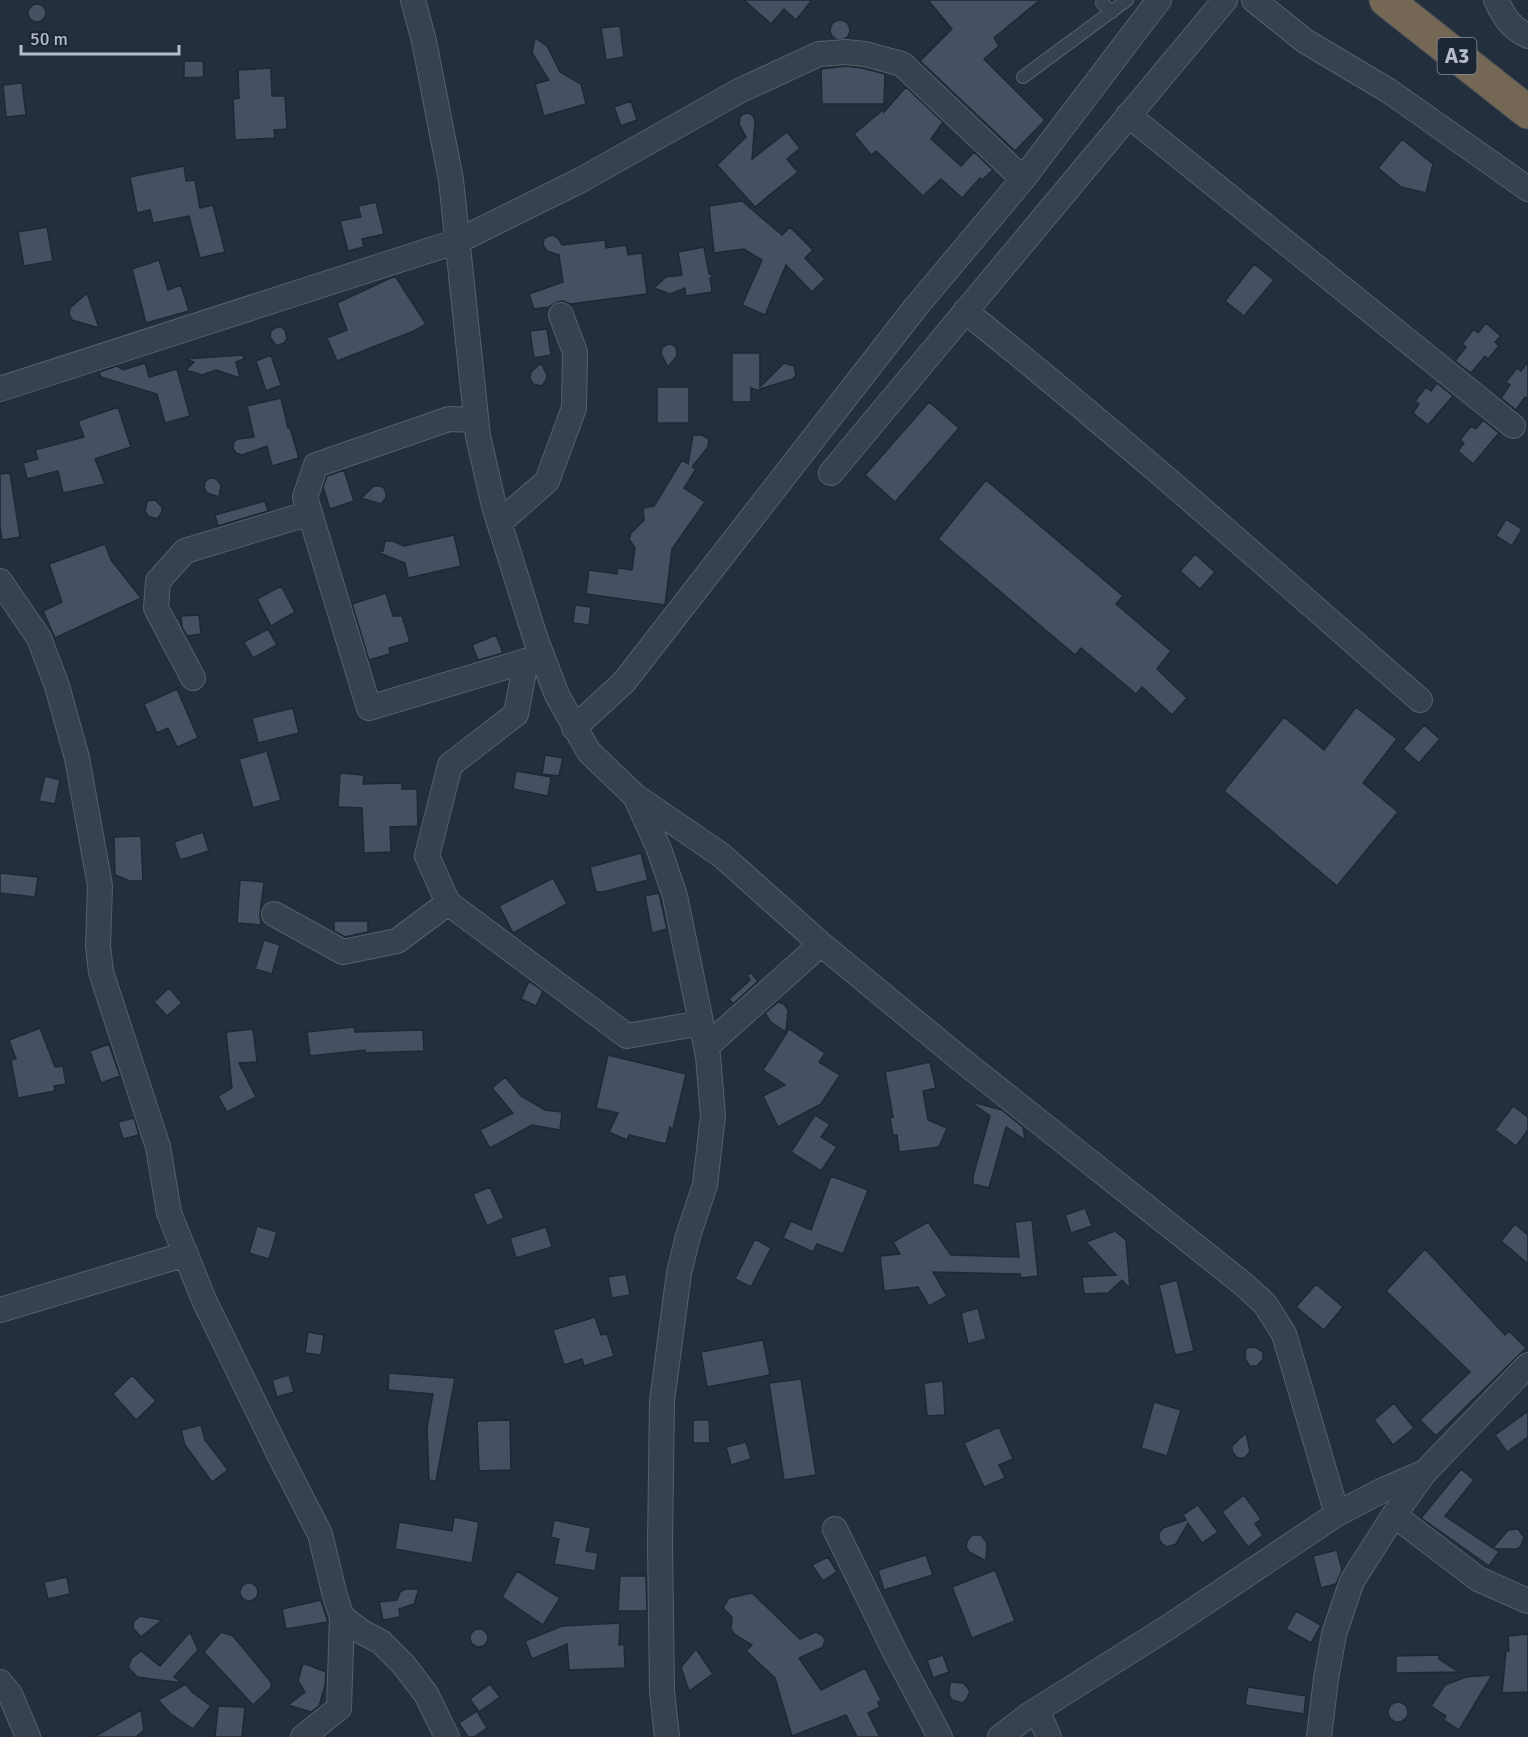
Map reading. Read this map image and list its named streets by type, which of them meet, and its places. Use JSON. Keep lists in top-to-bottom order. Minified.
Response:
{"streets":{"highway":["A3"]},"scale_bar":"50 m"}
